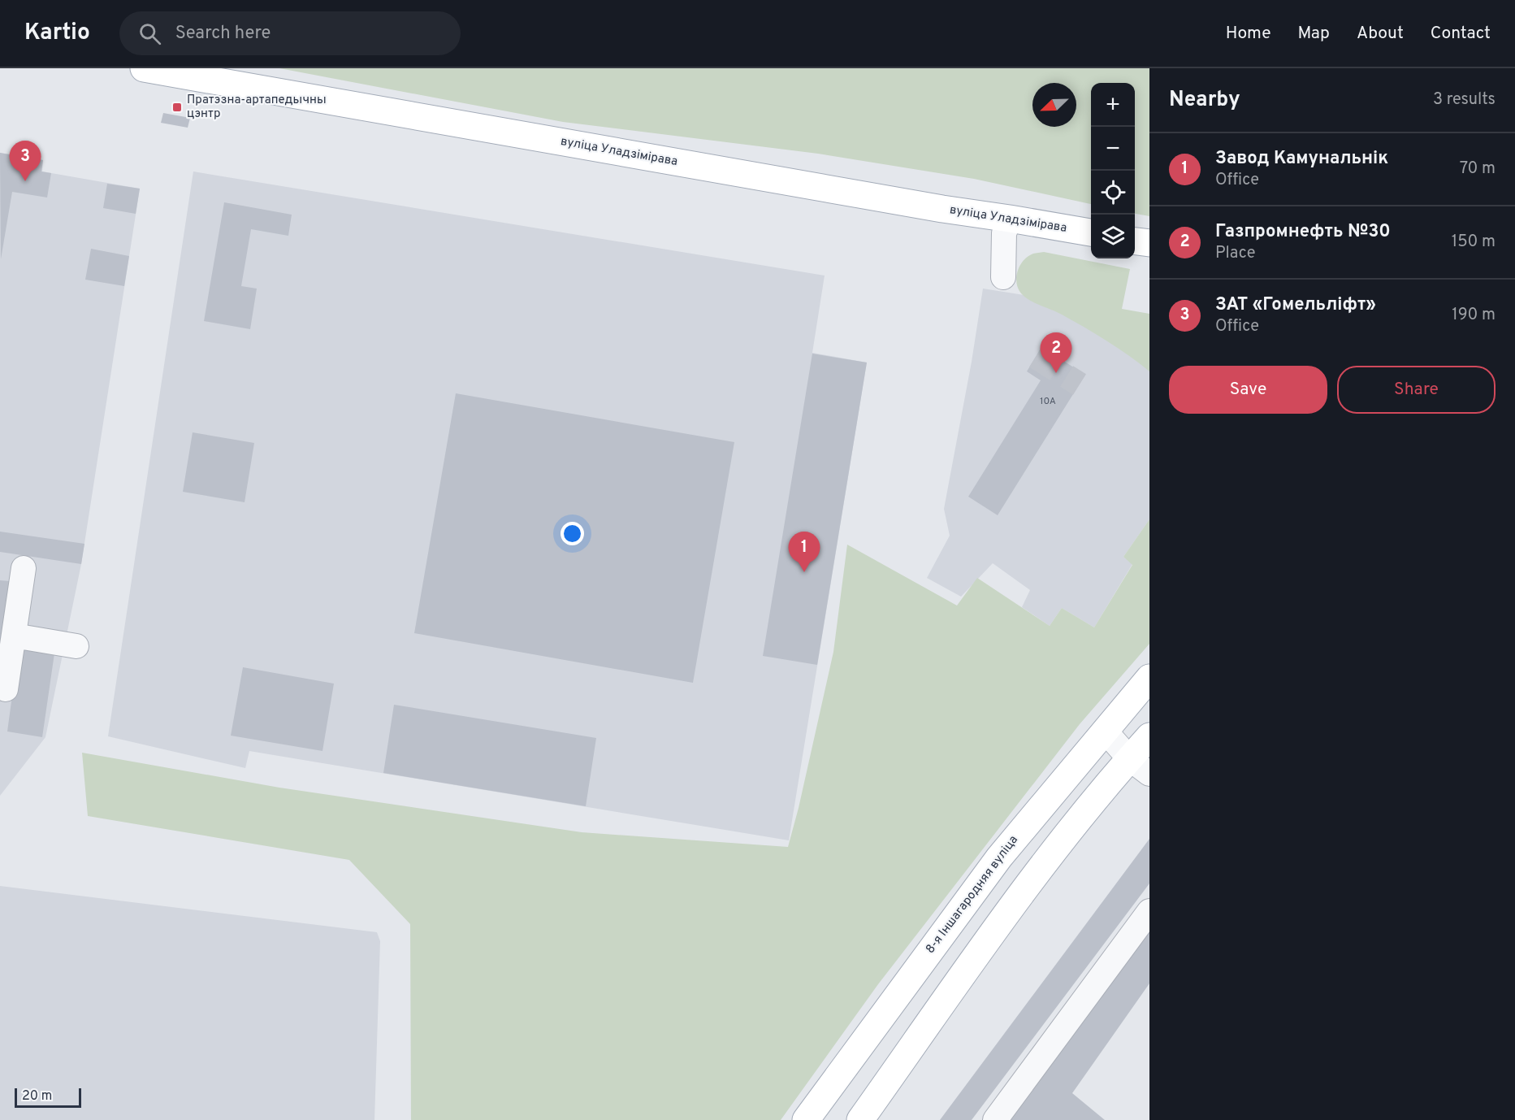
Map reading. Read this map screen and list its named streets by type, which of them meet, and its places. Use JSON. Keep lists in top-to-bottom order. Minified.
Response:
{"streets":{"main road":["вуліца Уладзімірава","8-я Іншагародняя вуліца"]},"places":{"transit":["Пратэзна-артапедычны цэнтр"]},"house_numbers":["10А"],"scale_bar":"20 m","north":"bottom left","page":{"header":"Kartio","search":"Search here","nav":["Home","Map","About","Contact"],"heading":["Nearby","3 results"],"map_buttons":["+","−"],"list":[{"mark":"1","name":"Завод Камунальнік","note":"Office","value":"70 m"},{"mark":"2","name":"Газпромнефть №30","note":"Place","value":"150 m"},{"mark":"3","name":"ЗАТ «Гомельліфт»","note":"Office","value":"190 m"}],"pins":["3","2","1"],"buttons":["Save","Share"],"scale":"20 m"}}
